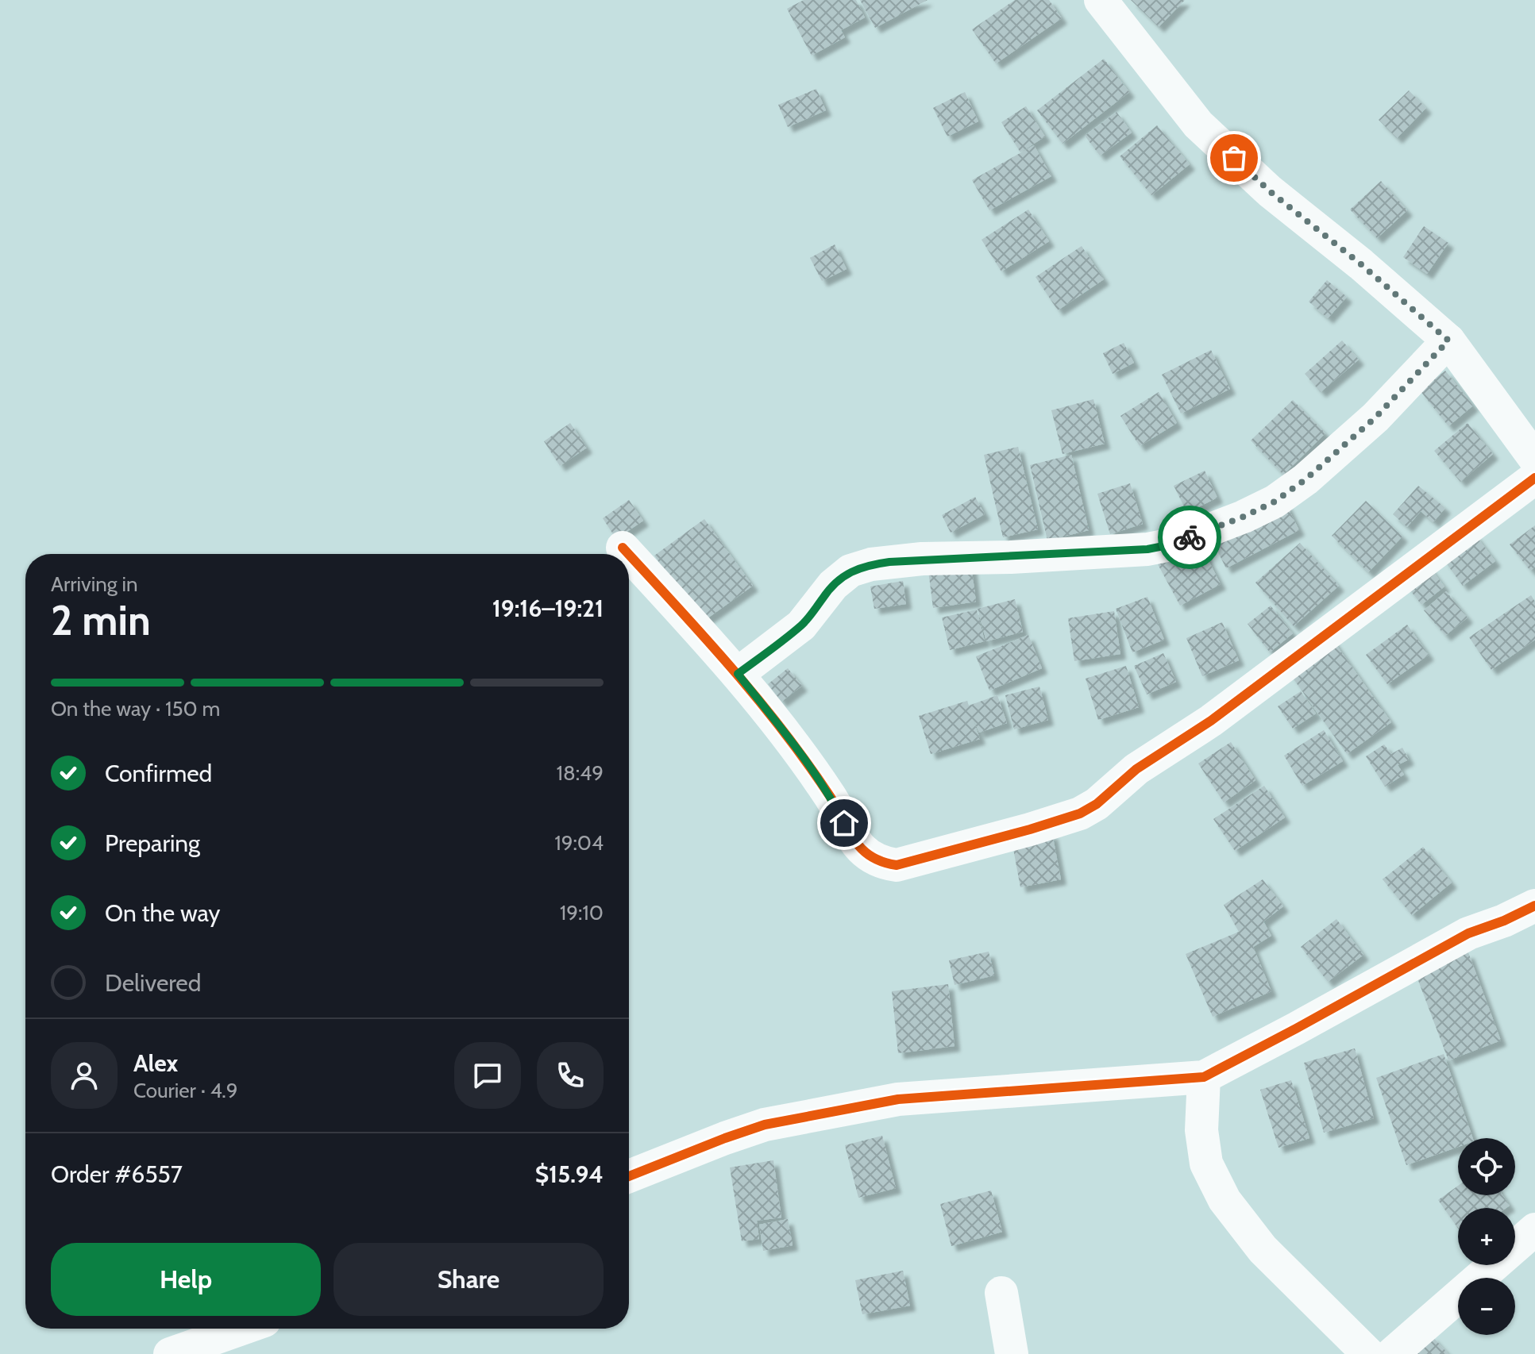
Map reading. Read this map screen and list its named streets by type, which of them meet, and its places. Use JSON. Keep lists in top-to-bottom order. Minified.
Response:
{"page":{"heading":["2 min","Arriving in","19:16–19:21"],"panel":["Alex","Courier · 4.9","Order #6557","$15.94"],"bar":"On the way · 150 m","list":[["Confirmed","18:49"],["Preparing","19:04"],["On the way","19:10"],"Delivered"],"map_buttons":["+","−"],"buttons":["Help","Share"]}}
